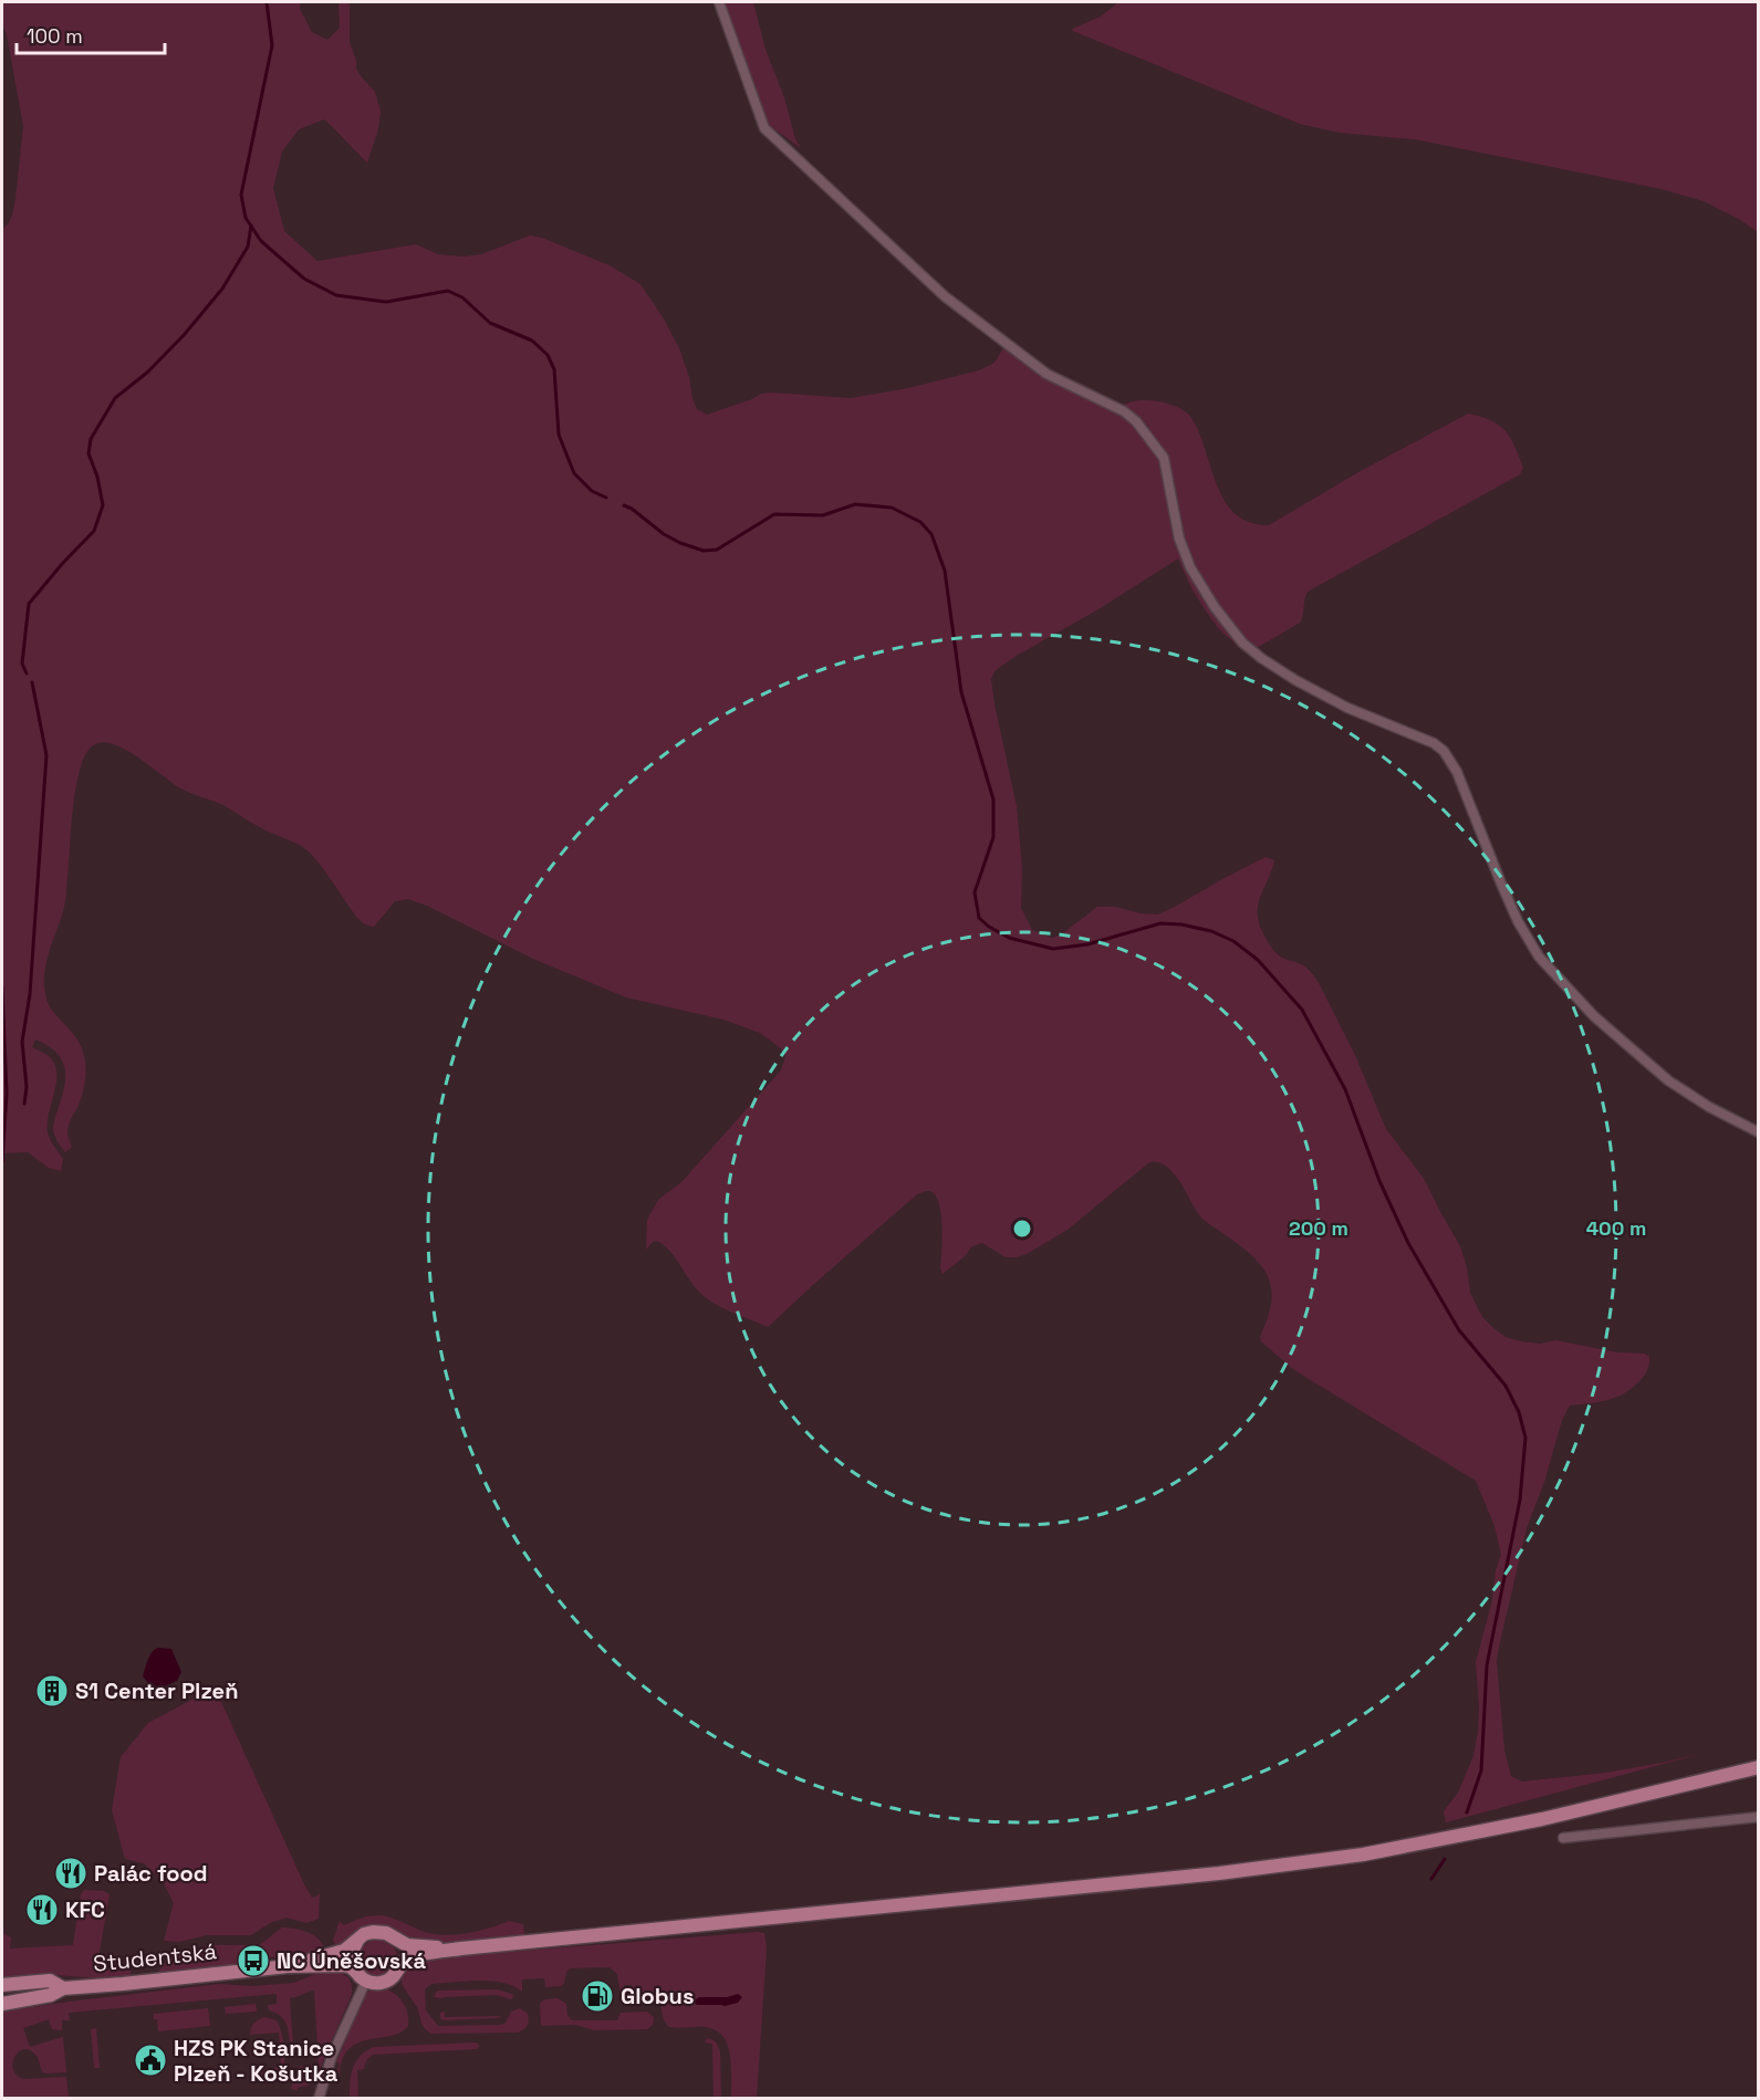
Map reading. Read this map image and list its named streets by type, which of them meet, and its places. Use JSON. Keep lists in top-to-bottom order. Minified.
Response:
{"streets":{"main road":["Studentská"]},"places":{"building":["S1 Center Plzeň"],"restaurant":["Palác food","KFC"],"bus stop":["NC Úněšovská"],"fuel station":["Globus"],"public building":["HZS PK Stanice Plzeň - Košutka"]},"scale_bar":"100 m","rings":["200 m","400 m"]}
